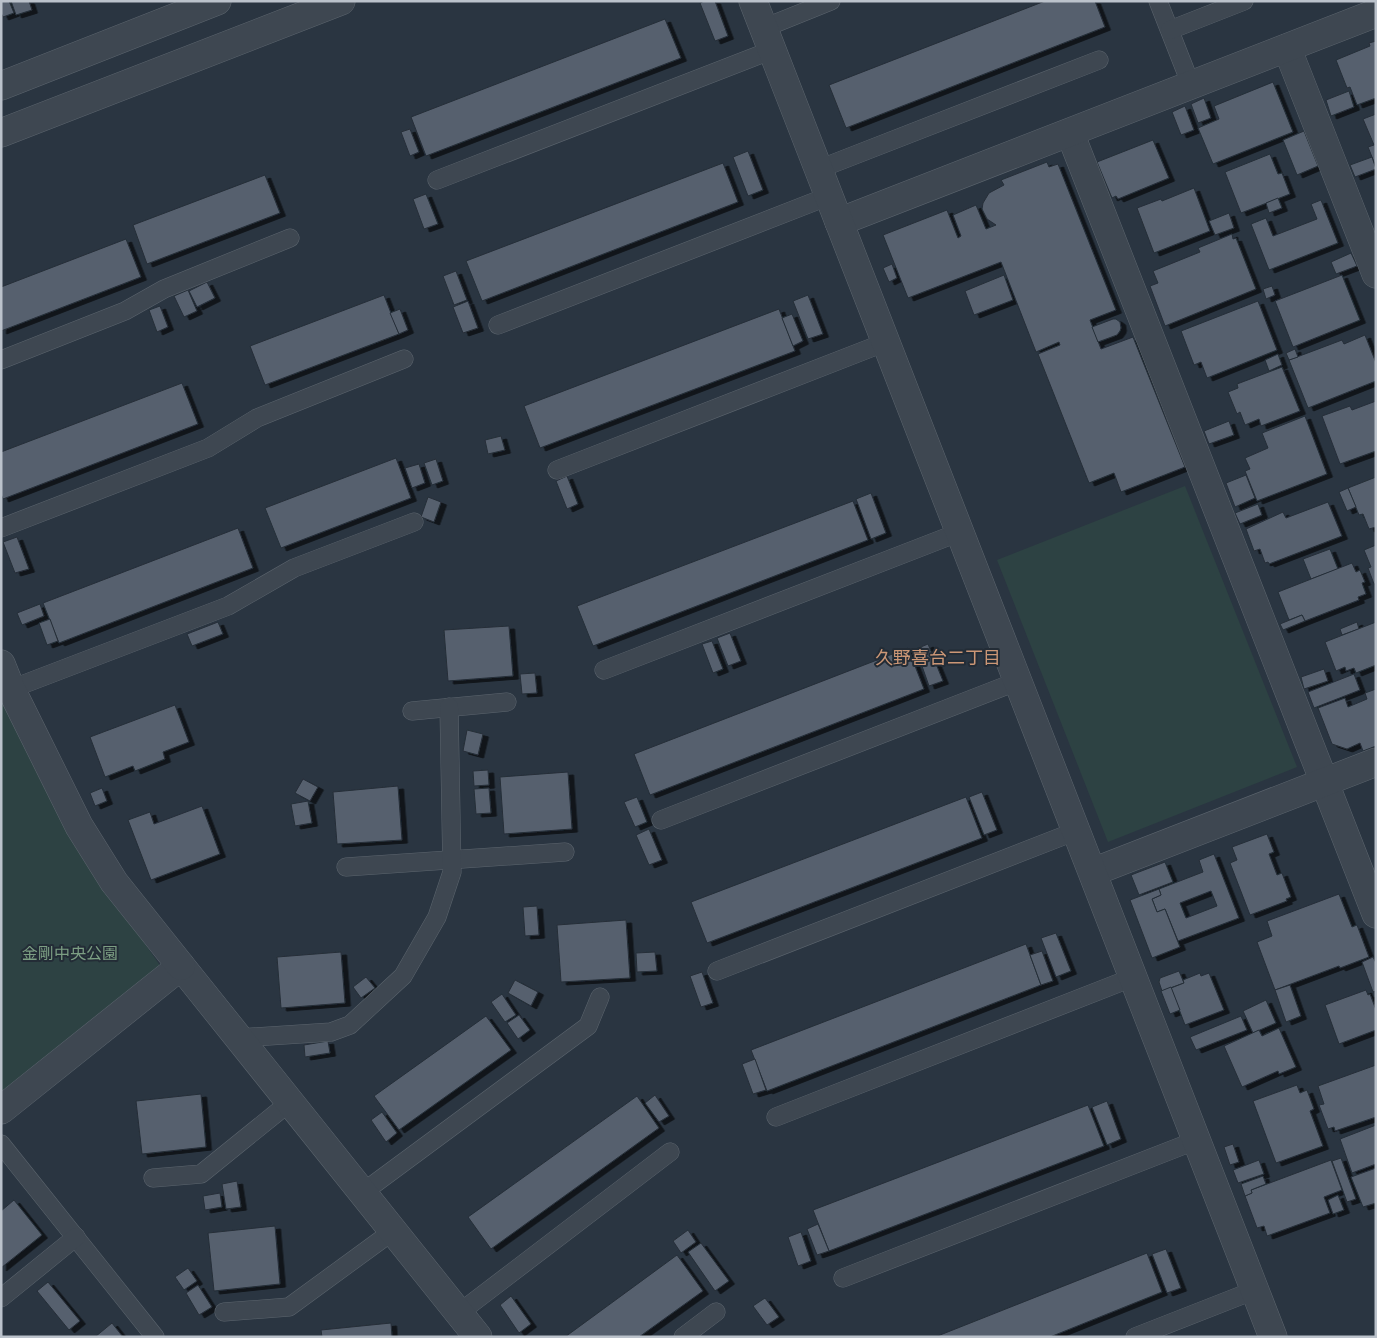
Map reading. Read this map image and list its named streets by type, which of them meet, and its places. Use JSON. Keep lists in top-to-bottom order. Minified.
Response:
{"districts":["久野喜台二丁目"],"parks":["金剛中央公園"]}
